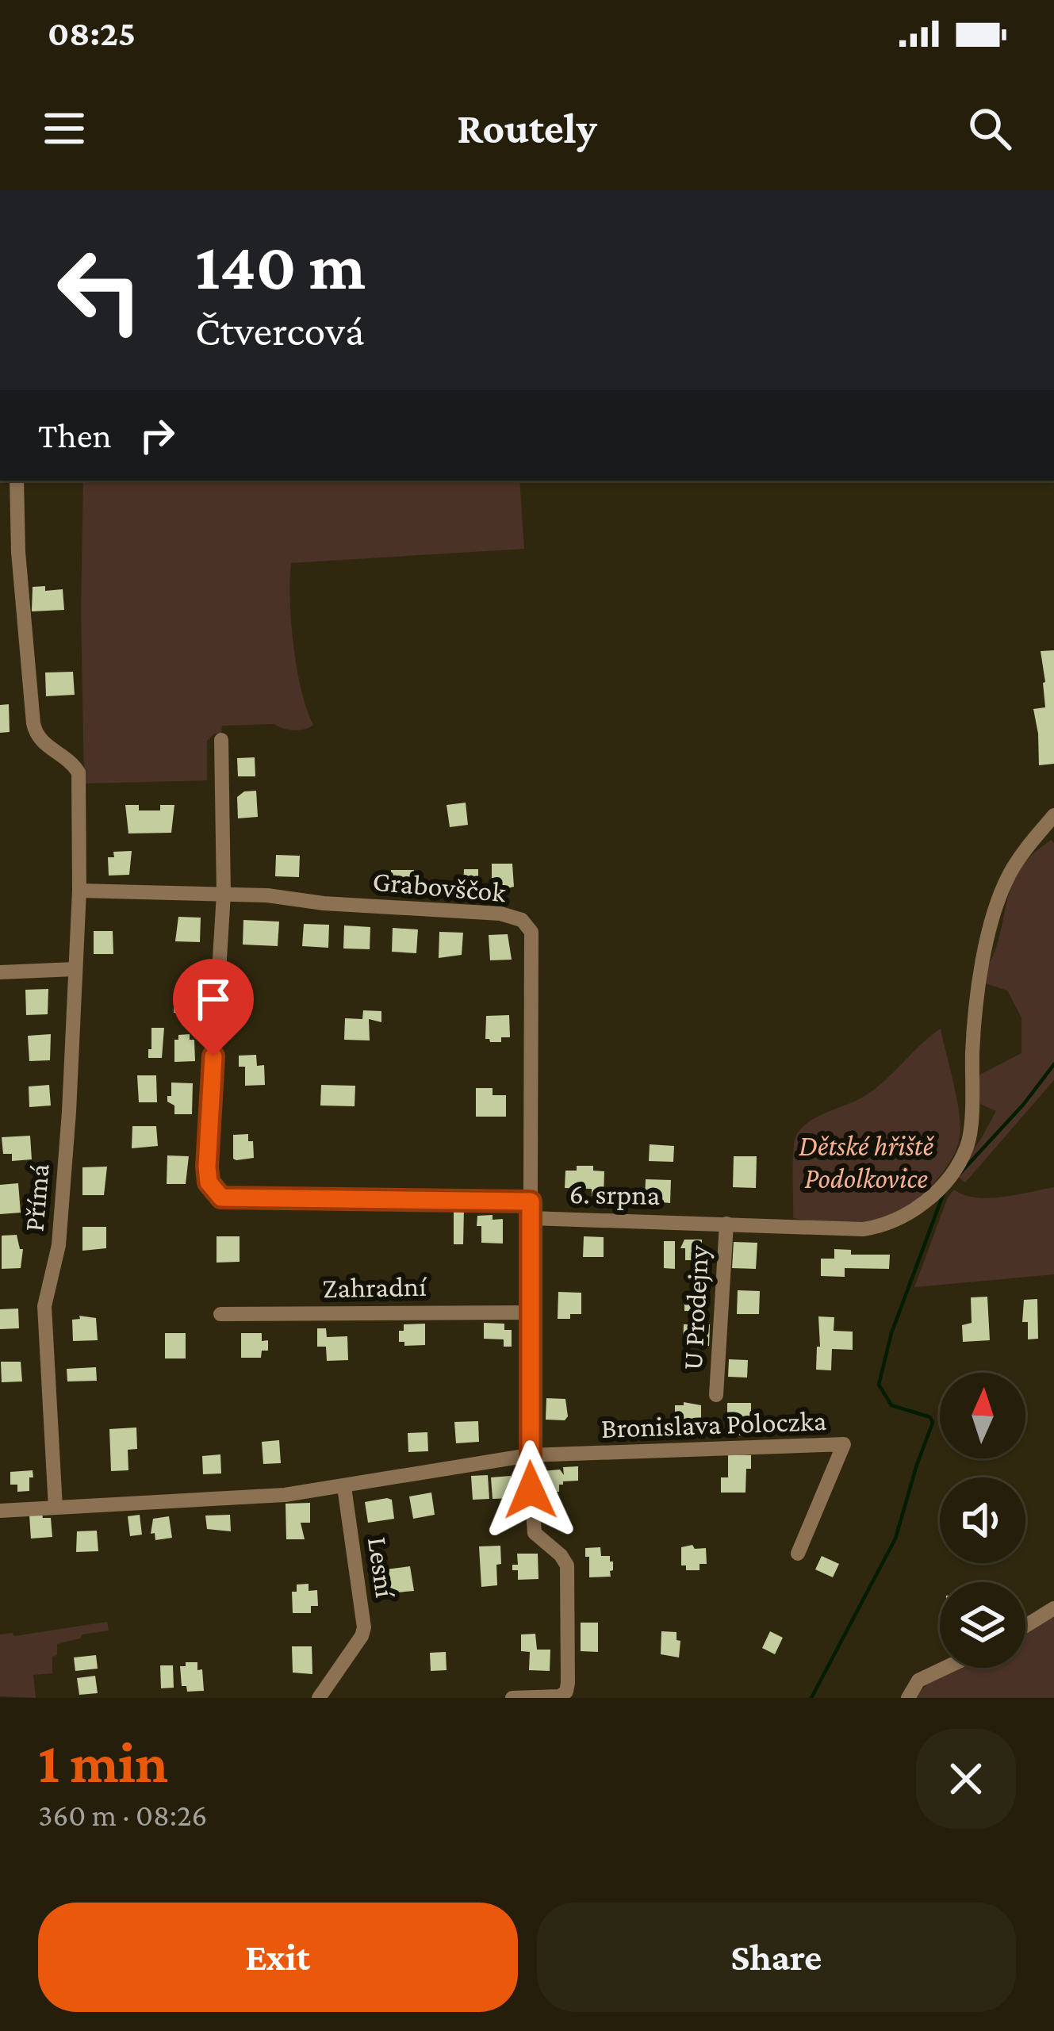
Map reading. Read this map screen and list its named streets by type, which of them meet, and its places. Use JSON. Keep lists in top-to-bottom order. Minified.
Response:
{"streets":{"street":["Grabovščok","6. srpna","Přímá","Zahradní","U Prodejny","Bronislava Poloczka","Lesní"]},"crossings":[["Grabovščok","6. srpna"],["Grabovščok","Přímá"],["6. srpna","Zahradní"],["6. srpna","U Prodejny"],["6. srpna","Bronislava Poloczka"]],"parks":["Dětské hřiště Podolkovice"],"north":"top","page":{"status":"08:25","header":"Routely","turn":["140 m","Čtvercová"],"then":"Then","heading":["1 min","360 m · 08:26"],"buttons":["Exit","Share"]}}
